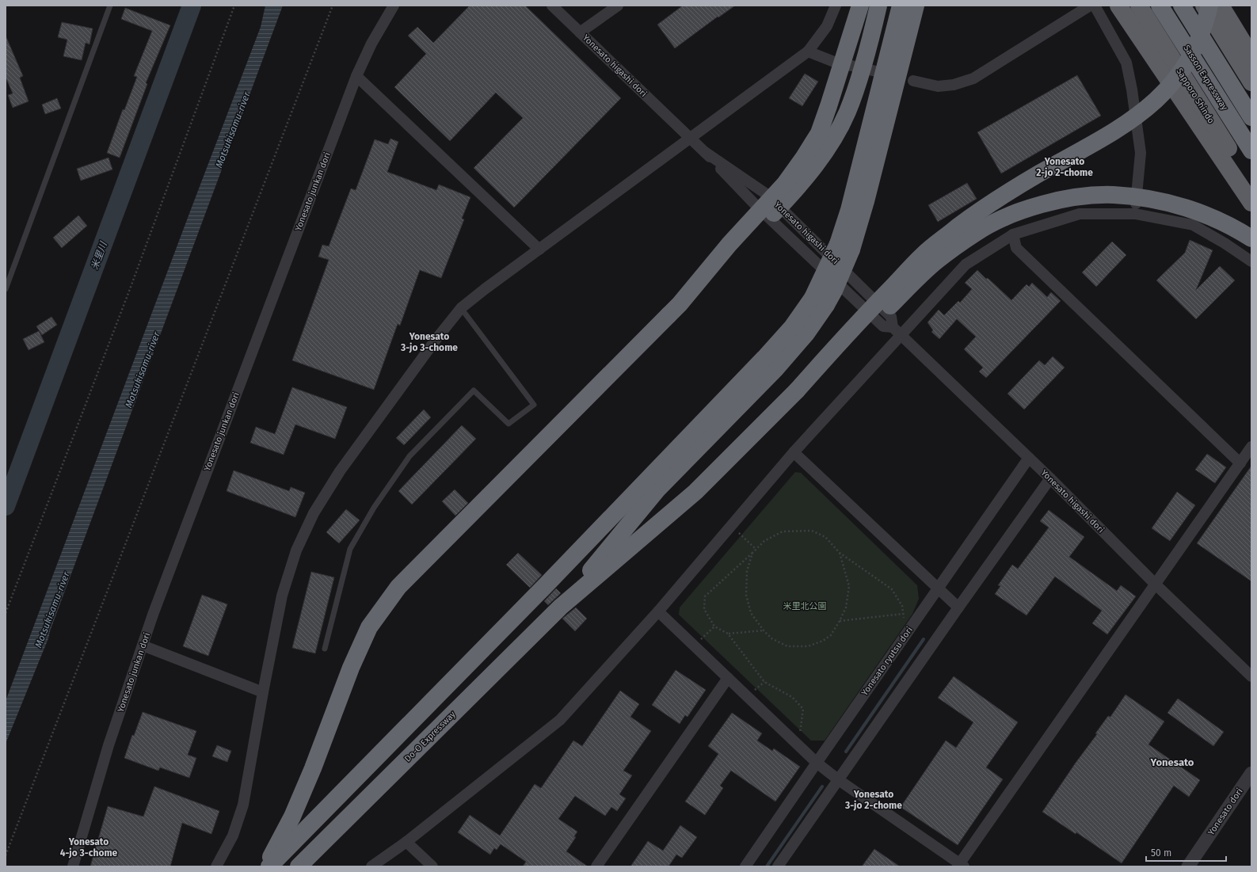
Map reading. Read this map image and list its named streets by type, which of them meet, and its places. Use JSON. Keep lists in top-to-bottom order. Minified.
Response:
{"streets":{"highway":["Sasson Expressway","Sapporo Shindo","Do-O Expressway"],"street":["Yonesato higashi dori","Yonesato junkan dori","Yonesato ryutsu dori","Yonesato dori"]},"crossings":[["Yonesato higashi dori","Yonesato ryutsu dori"]],"districts":["Yonesato 2-jo 2-chome","Yonesato 3-jo 3-chome","Yonesato","Yonesato 3-jo 2-chome","Yonesato 4-jo 3-chome"],"water":["Motsukisamu-river","米里川"],"parks":["米里北公園"],"scale_bar":"50 m"}
